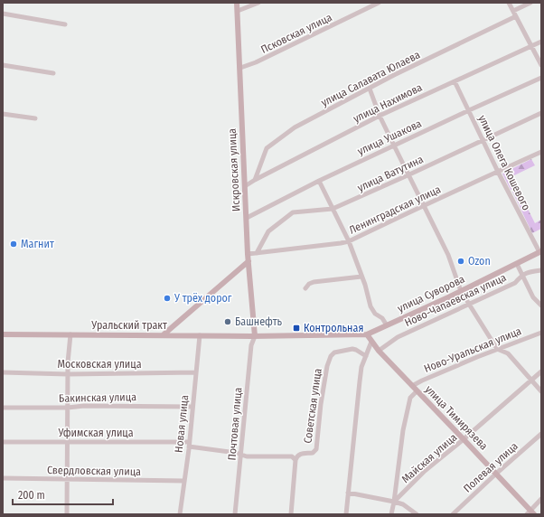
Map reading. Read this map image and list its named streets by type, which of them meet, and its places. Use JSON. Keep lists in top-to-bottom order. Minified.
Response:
{"streets":{"main road":["Искровская улица","улица Суворова","Уральский тракт","улица Тимирязева"],"street":["Псковская улица","улица Салавата Юлаева","улица Нахимова","улица Ушакова","улица Олега Кошевого","улица Ватутина","Ленинградская улица","Ново-Чапаевская улица","Ново-Уральская улица","Московская улица","Бакинская улица","Советская улица","Новая улица","Почтовая улица","Уфимская улица","Майская улица","Полевая улица","Свердловская улица"]},"crossings":[["Псковская улица","Искровская улица"],["улица Салавата Юлаева","улица Нахимова"],["улица Нахимова","улица Олега Кошевого"],["улица Нахимова","Искровская улица"],["улица Ушакова","улица Олега Кошевого"],["улица Ушакова","Искровская улица"],["улица Олега Кошевого","улица Ватутина"],["улица Олега Кошевого","Ленинградская улица"],["улица Олега Кошевого","улица Суворова"],["Искровская улица","Ленинградская улица"],["Искровская улица","Уральский тракт"],["Искровская улица","Почтовая улица"],["улица Ватутина","Ленинградская улица"],["улица Суворова","Уральский тракт"],["улица Суворова","улица Тимирязева"],["Ново-Чапаевская улица","улица Тимирязева"],["Уральский тракт","улица Тимирязева"],["Уральский тракт","Новая улица"],["Уральский тракт","Почтовая улица"],["Ново-Уральская улица","улица Тимирязева"],["Московская улица","Новая улица"],["Бакинская улица","Новая улица"],["Советская улица","Уфимская улица"],["улица Тимирязева","Майская улица"],["улица Тимирязева","Полевая улица"],["Новая улица","Уфимская улица"],["Новая улица","Свердловская улица"],["Почтовая улица","Уфимская улица"]],"places":{"other":["Магнит","Ozon","У трёх дорог","Башнефть"],"transit":["Контрольная"]},"scale_bar":"200 m"}
